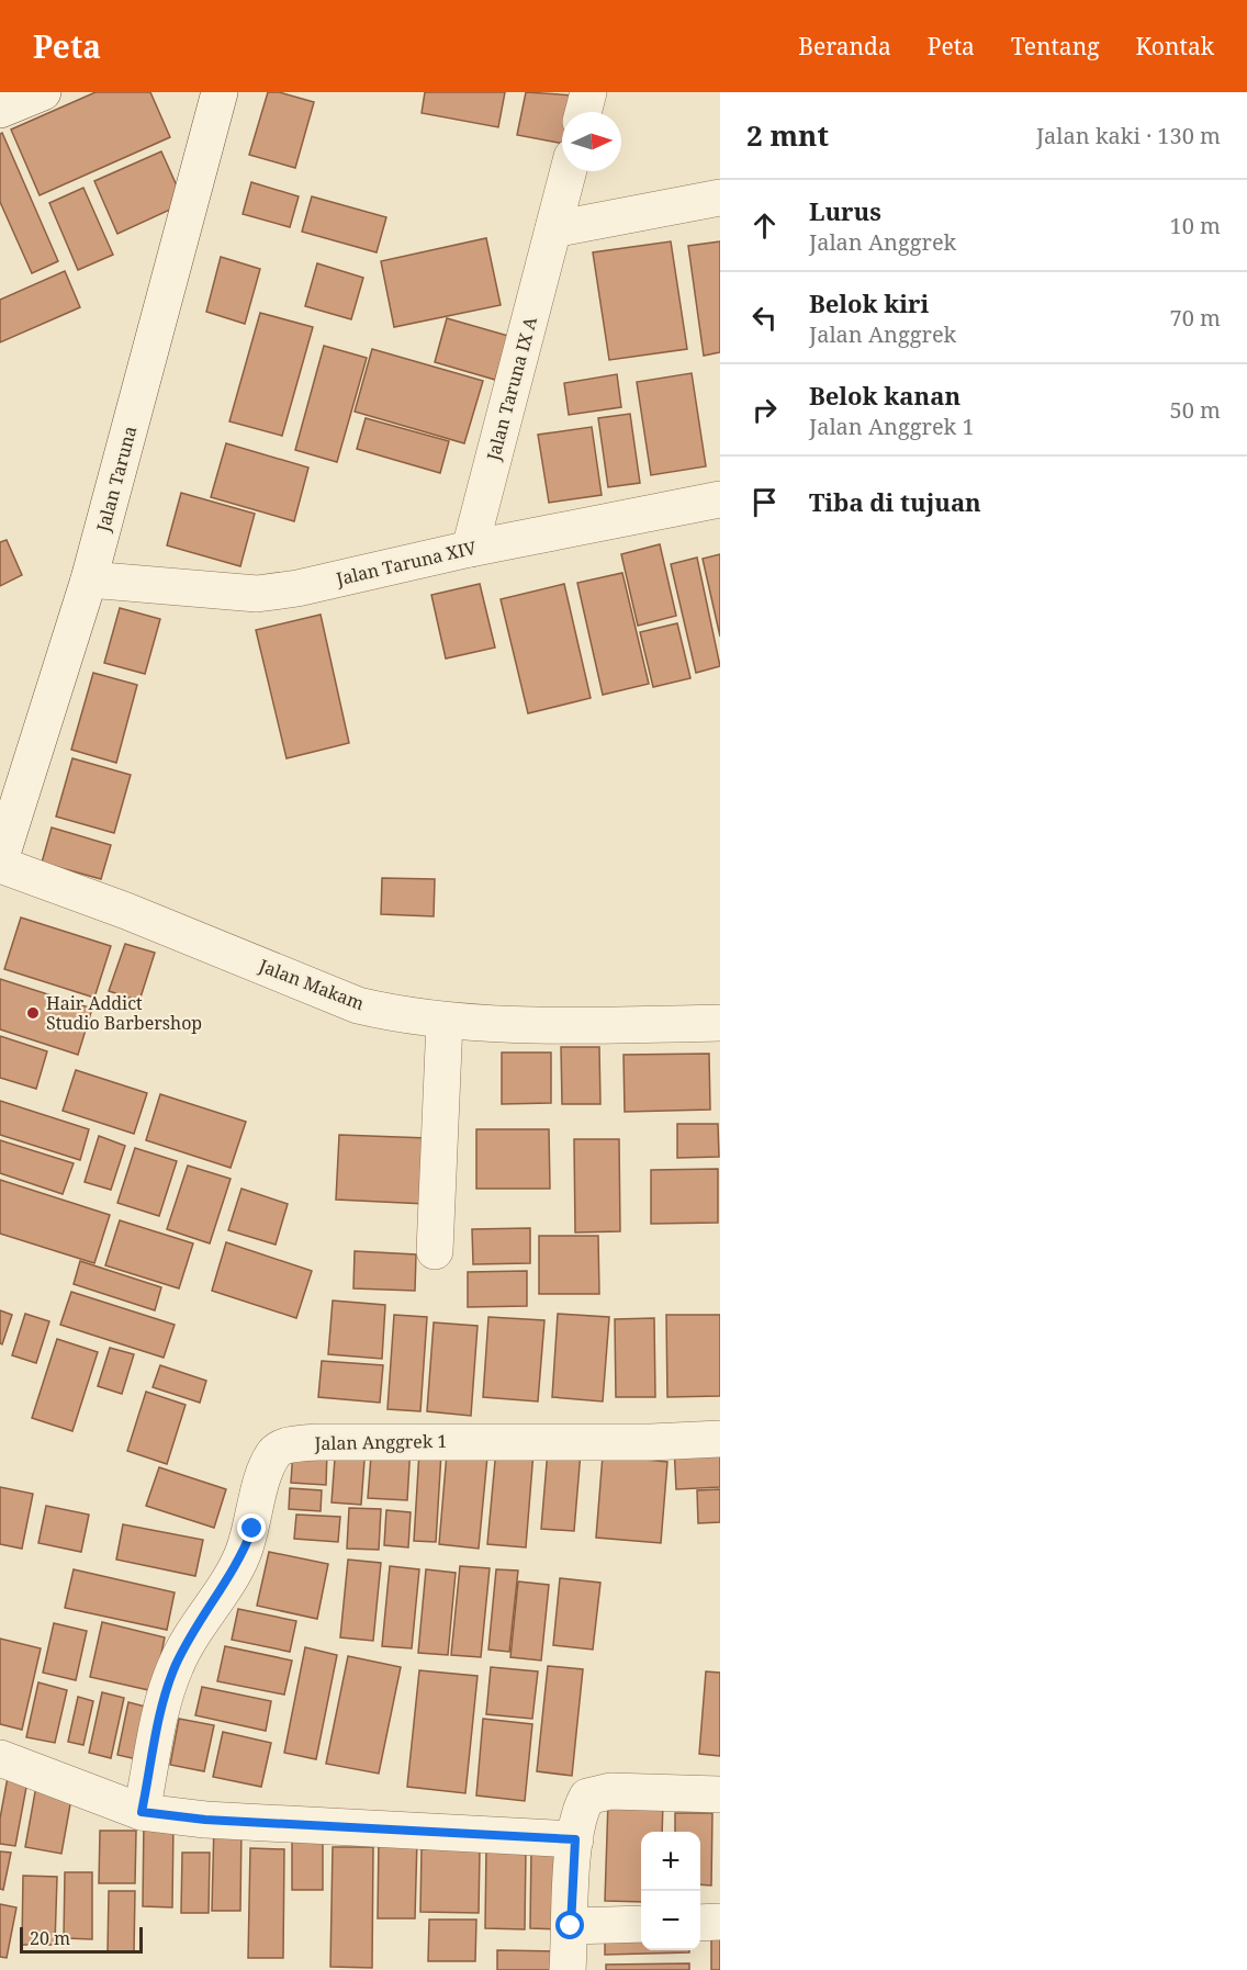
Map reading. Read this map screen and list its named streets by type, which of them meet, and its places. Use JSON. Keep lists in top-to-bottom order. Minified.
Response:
{"streets":{"street":["Jalan Taruna IX A","Jalan Taruna","Jalan Taruna XIV","Jalan Makam","Jalan Anggrek 1"]},"crossings":[["Jalan Taruna IX A","Jalan Taruna XIV"],["Jalan Taruna","Jalan Taruna XIV"],["Jalan Taruna","Jalan Makam"]],"places":["Hair Addict Studio Barbershop"],"scale_bar":"20 m","north":"right","page":{"header":"Peta","nav":["Beranda","Peta","Tentang","Kontak"],"heading":["2 mnt","Jalan kaki · 130 m"],"list":[["Lurus","Jalan Anggrek","10 m"],["Belok kiri","Jalan Anggrek","70 m"],["Belok kanan","Jalan Anggrek 1","50 m"],"Tiba di tujuan"],"map_buttons":["+","−"],"scale":"20 m"}}
